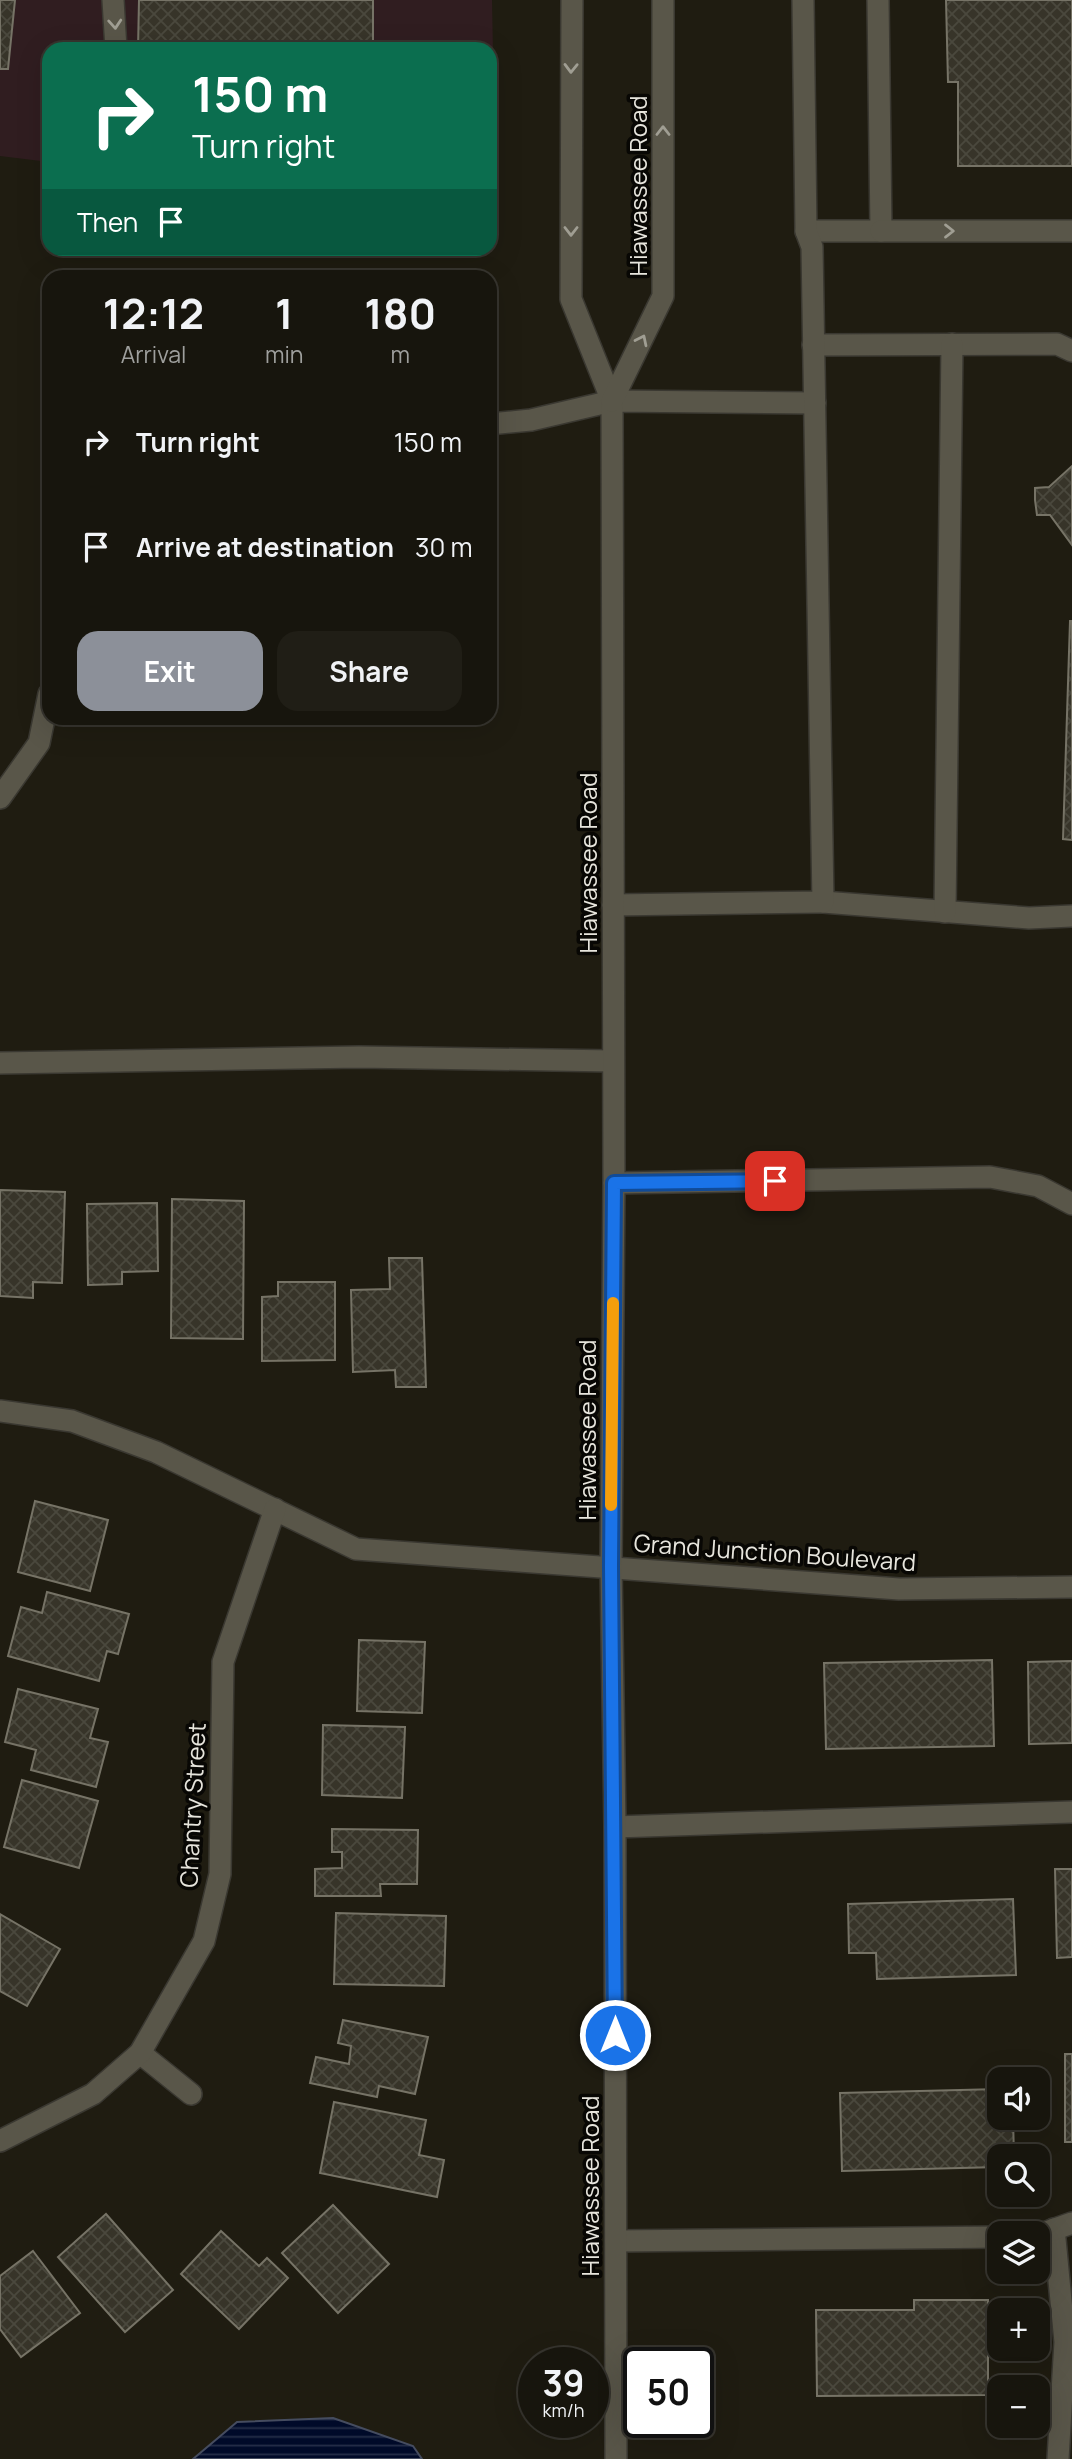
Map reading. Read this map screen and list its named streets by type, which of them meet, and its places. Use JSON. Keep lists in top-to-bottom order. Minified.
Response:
{"streets":{"street":["Hiawassee Road","Grand Junction Boulevard","Chantry Street"]},"crossings":[["Hiawassee Road","Grand Junction Boulevard"],["Grand Junction Boulevard","Chantry Street"]],"page":{"turn":["150 m","Turn right"],"then":"Then","eta":["12:12","Arrival","1","min","180","m"],"list":[{"name":"Turn right","value":"150 m"},{"name":"Arrive at destination","value":"30 m"}],"buttons":["Exit","Share"],"map_buttons":["+","−"],"speed":"39 km/h","limit":"50"}}
